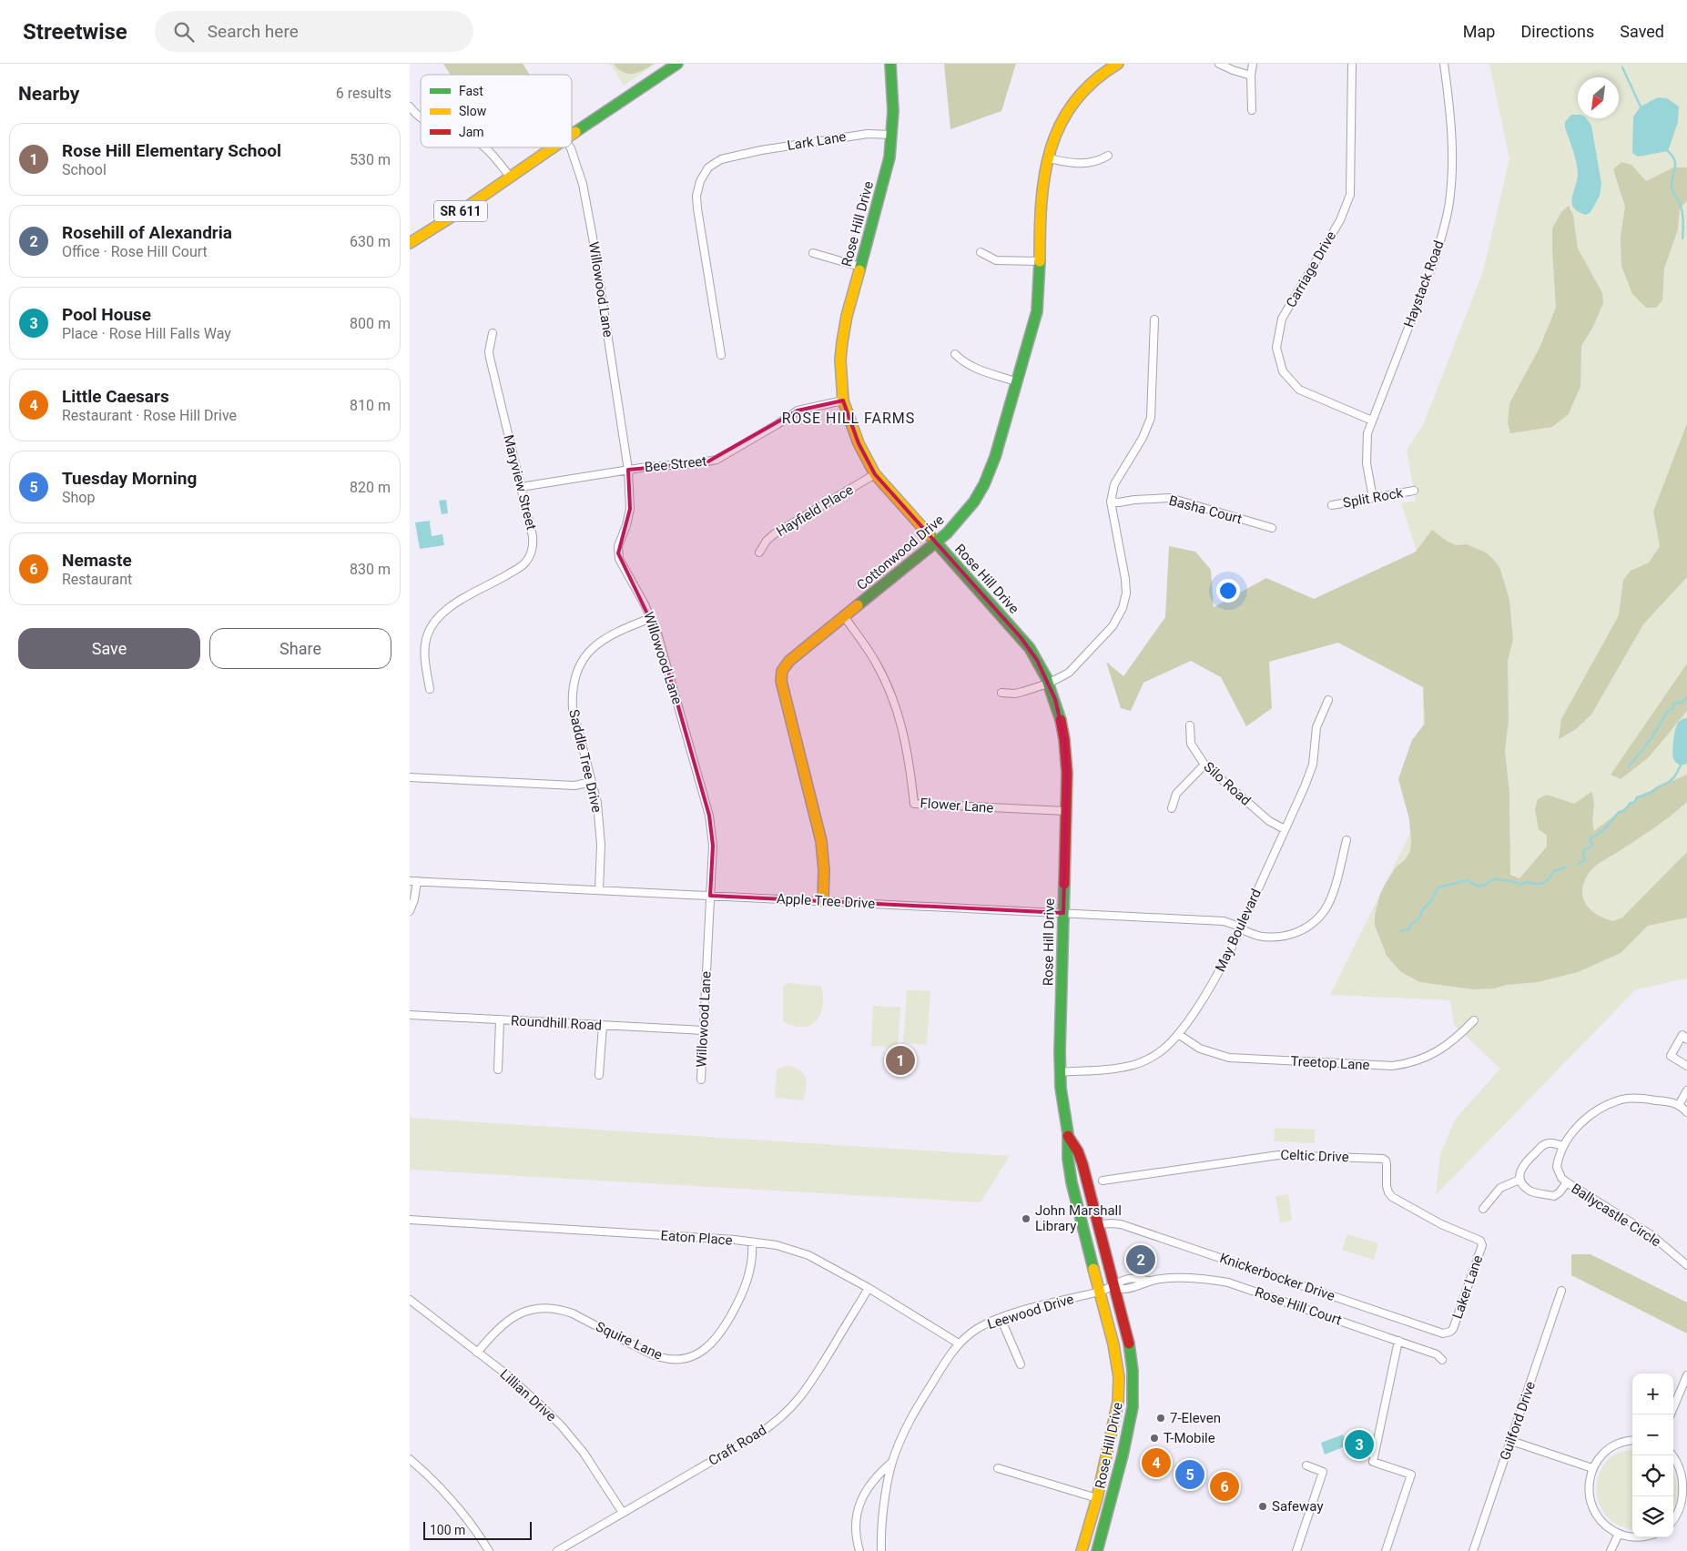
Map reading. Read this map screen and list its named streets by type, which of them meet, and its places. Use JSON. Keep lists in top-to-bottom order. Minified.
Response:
{"streets":{"street":["Lark Lane","SR 611","Rose Hill Drive","Carriage Drive","Haystack Road","Willowood Lane","Bee Street","Maryview Street","Split Rock","Basha Court","Hayfield Place","Cottonwood Drive","Saddle Tree Drive","Silo Road","Flower Lane","Apple Tree Drive","May Boulevard","Roundhill Road","Treetop Lane","Celtic Drive","Ballycastle Circle","Eaton Place","Knickerbocker Drive","Laker Lane","Rose Hill Court","Leewood Drive","Squire Lane","Lillian Drive","Guilford Drive","Craft Road"]},"crossings":[["Lark Lane","Rose Hill Drive"],["Rose Hill Drive","Bee Street"],["Rose Hill Drive","Hayfield Place"],["Rose Hill Drive","Cottonwood Drive"],["Rose Hill Drive","Flower Lane"],["Rose Hill Drive","Apple Tree Drive"],["Rose Hill Drive","May Boulevard"],["Rose Hill Drive","Knickerbocker Drive"],["Rose Hill Drive","Rose Hill Court"],["Rose Hill Drive","Leewood Drive"],["Carriage Drive","Haystack Road"],["Haystack Road","Split Rock"],["Willowood Lane","Bee Street"],["Willowood Lane","Saddle Tree Drive"],["Willowood Lane","Apple Tree Drive"],["Willowood Lane","Roundhill Road"],["Bee Street","Maryview Street"],["Cottonwood Drive","Flower Lane"],["Cottonwood Drive","Apple Tree Drive"],["Saddle Tree Drive","Apple Tree Drive"],["Silo Road","May Boulevard"],["Apple Tree Drive","May Boulevard"],["May Boulevard","Treetop Lane"],["Celtic Drive","Laker Lane"],["Eaton Place","Leewood Drive"],["Eaton Place","Squire Lane"],["Eaton Place","Craft Road"],["Knickerbocker Drive","Laker Lane"],["Rose Hill Court","Leewood Drive"],["Squire Lane","Lillian Drive"],["Lillian Drive","Craft Road"]],"districts":["ROSE HILL FARMS"],"places":["John Marshall Library","7-Eleven","T-Mobile","Safeway"],"legend":["Fast","Slow","Jam"],"scale_bar":"100 m","north":"bottom left","page":{"header":"Streetwise","search":"Search here","nav":["Map","Directions","Saved"],"heading":["Nearby","6 results"],"list":[{"mark":"1","name":"Rose Hill Elementary School","note":"School","value":"530 m"},{"mark":"2","name":"Rosehill of Alexandria","note":"Office · Rose Hill Court","value":"630 m"},{"mark":"3","name":"Pool House","note":"Place · Rose Hill Falls Way","value":"800 m"},{"mark":"4","name":"Little Caesars","note":"Restaurant · Rose Hill Drive","value":"810 m"},{"mark":"5","name":"Tuesday Morning","note":"Shop","value":"820 m"},{"mark":"6","name":"Nemaste","note":"Restaurant","value":"830 m"}],"buttons":["Save","Share"],"pins":["1","2","3","4","5","6"],"map_buttons":["+","−"],"scale":"100 m"}}
